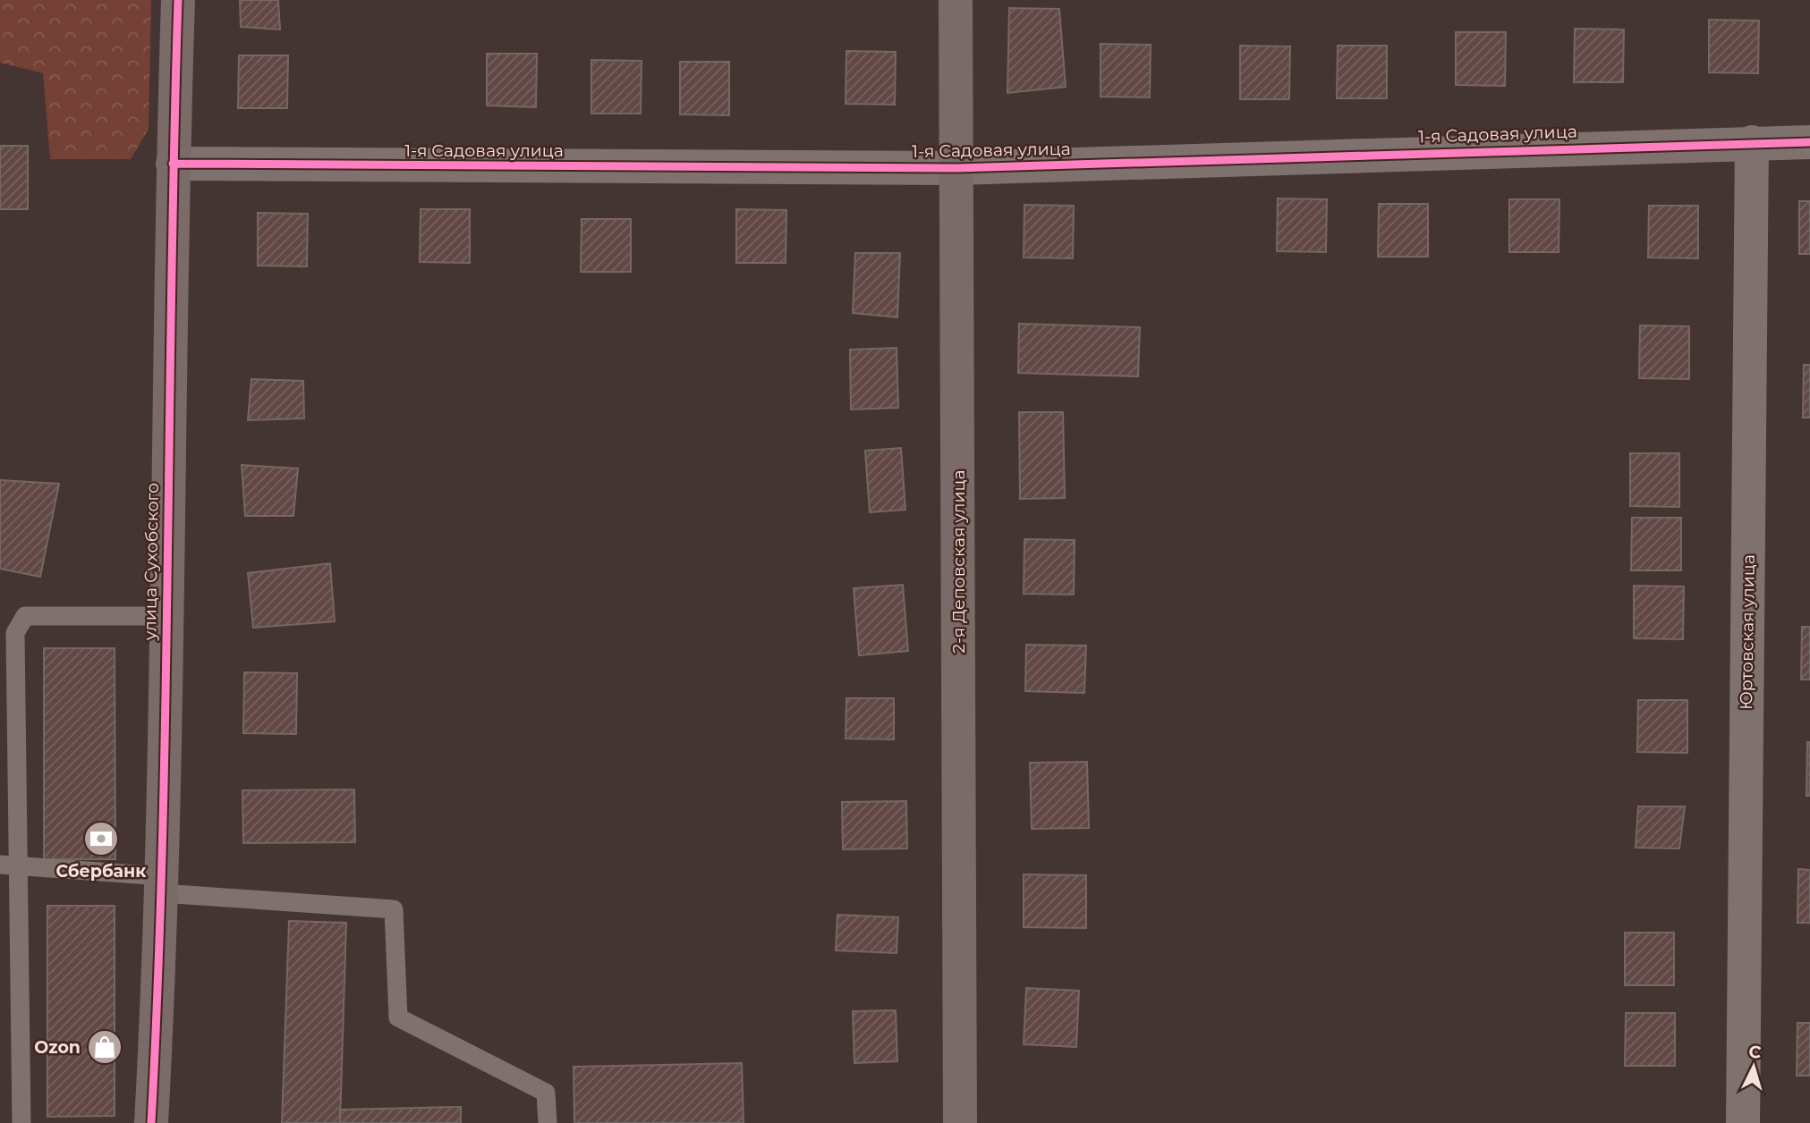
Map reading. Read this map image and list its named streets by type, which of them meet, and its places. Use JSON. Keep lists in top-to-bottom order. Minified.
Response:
{"streets":{"street":["1-я Садовая улица","улица Сухобского","2-я Деповская улица","Юртовская улица"]},"crossings":[["1-я Садовая улица","улица Сухобского"],["1-я Садовая улица","2-я Деповская улица"],["1-я Садовая улица","Юртовская улица"]],"places":{"bank":["Сбербанк"],"shop":["Ozon"]},"north":"top"}
